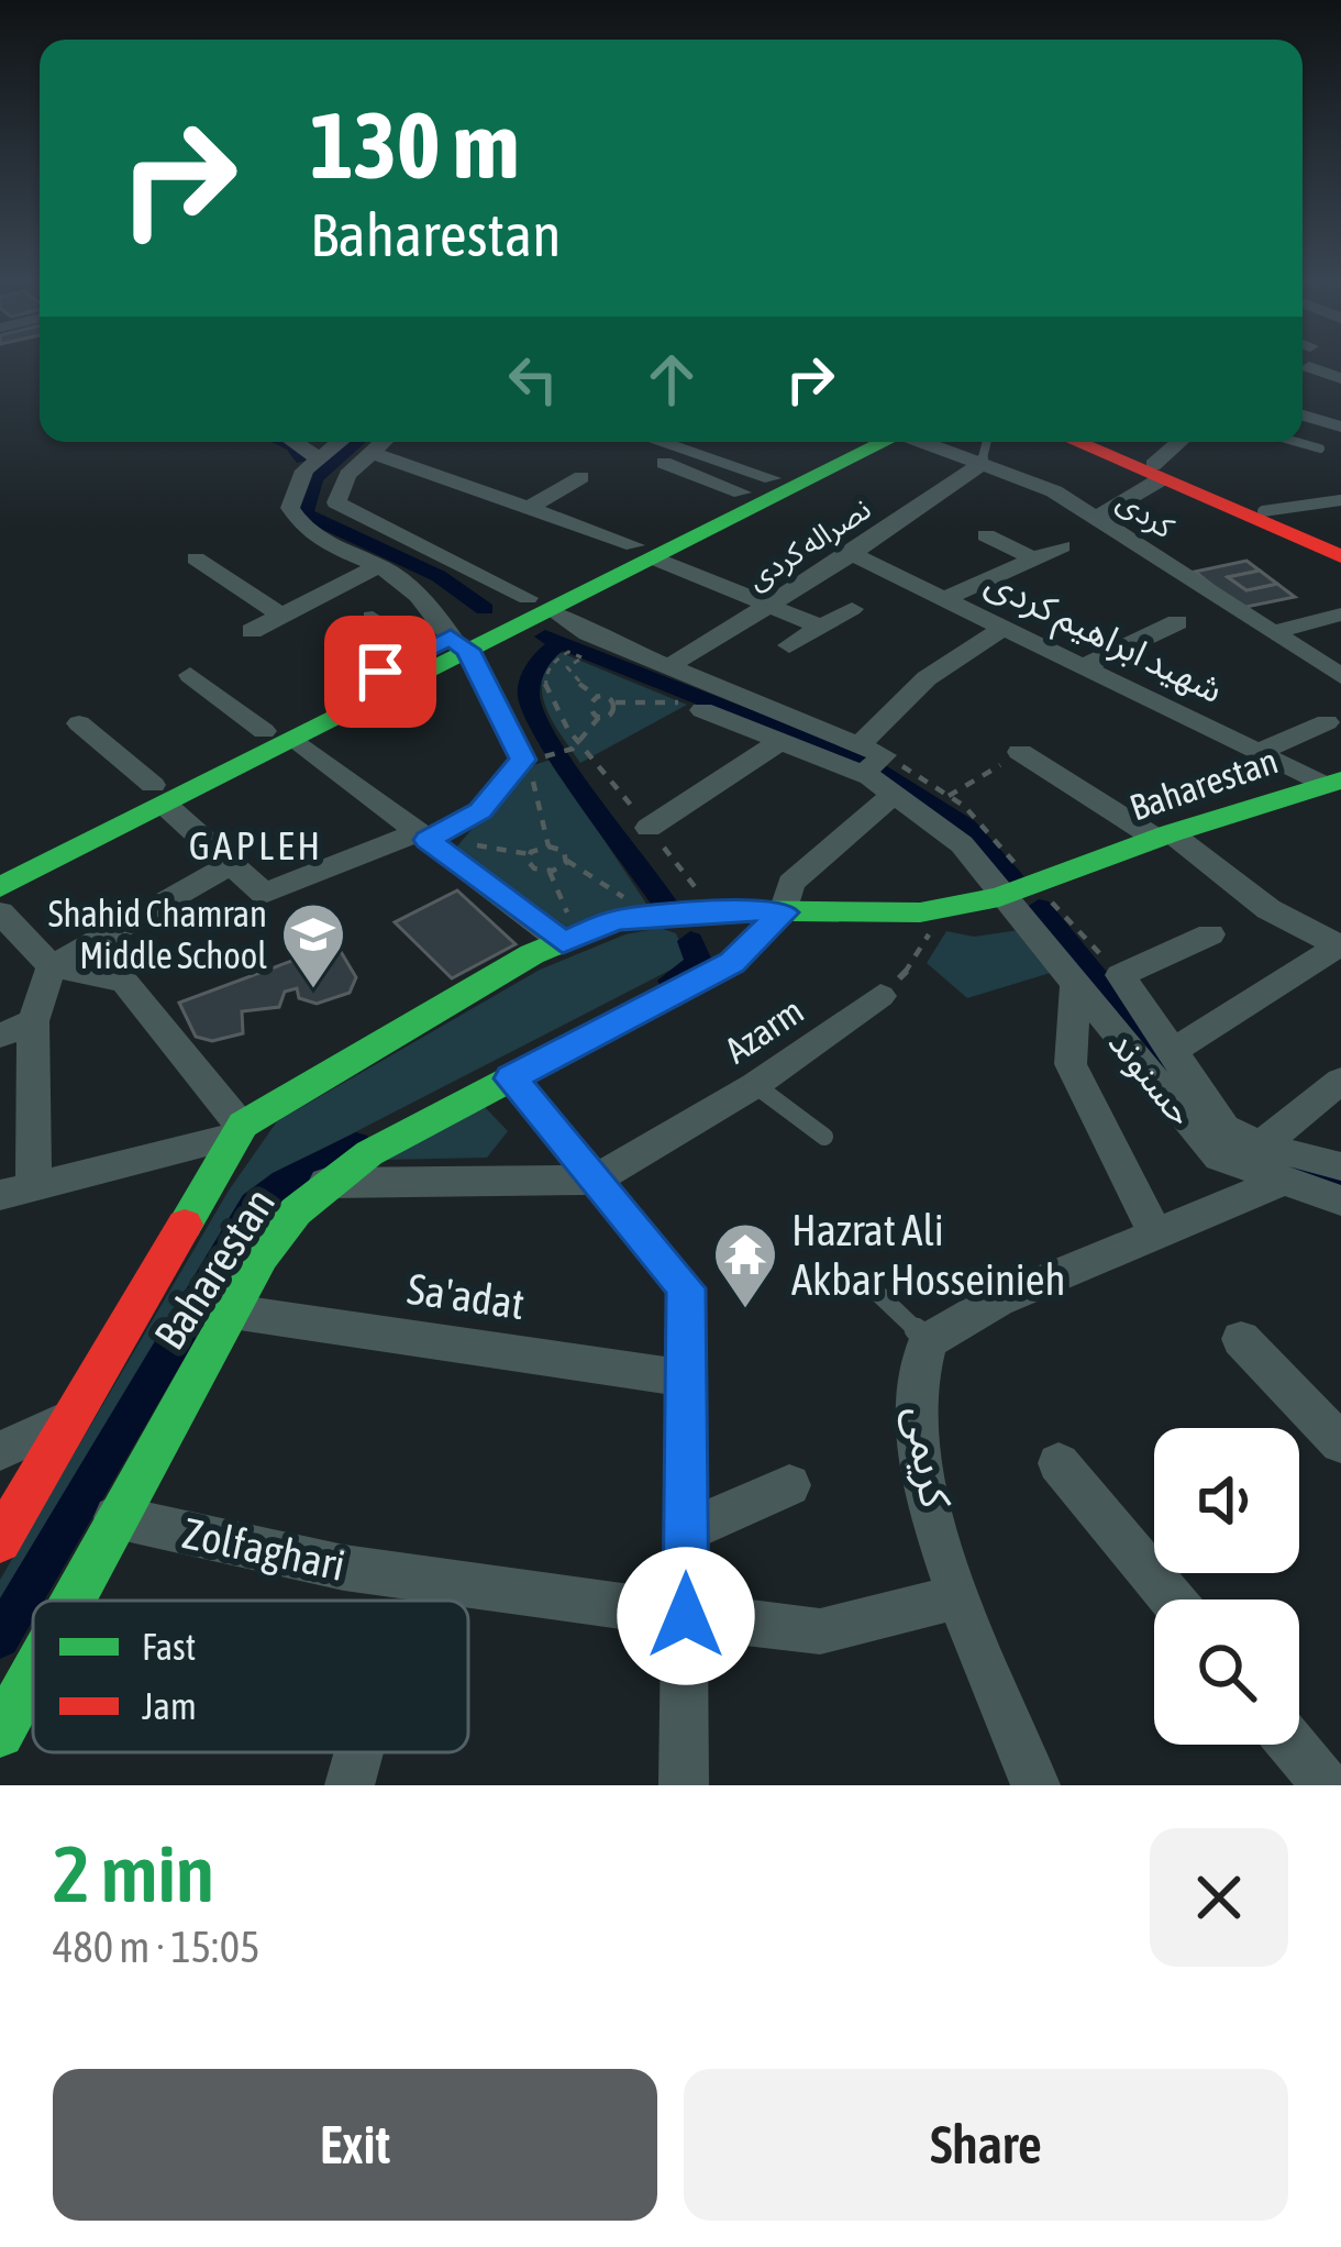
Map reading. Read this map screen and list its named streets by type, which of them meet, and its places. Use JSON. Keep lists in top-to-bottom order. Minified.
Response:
{"streets":{"main road":["Baharestan"],"street":["کردی","نصراله کردی","شهید ابراهیم کردی","Azarm","حسنوند","Sa'adat","کریمی","Zolfaghari"]},"crossings":[["کردی","نصراله کردی"],["نصراله کردی","شهید ابراهیم کردی"],["شهید ابراهیم کردی","Baharestan"],["Baharestan","حسنوند"],["Baharestan","Sa'adat"],["Baharestan","Zolfaghari"],["کریمی","Zolfaghari"]],"districts":["GAPLEH"],"places":{"school or university":["Shahid Chamran Middle School"],"temple":["Hazrat Ali Akbar Hosseinieh"]},"legend":["Fast","Jam"],"page":{"turn":["130 m","Baharestan"],"heading":["2 min","480 m · 15:05"],"buttons":["Exit","Share"]}}
